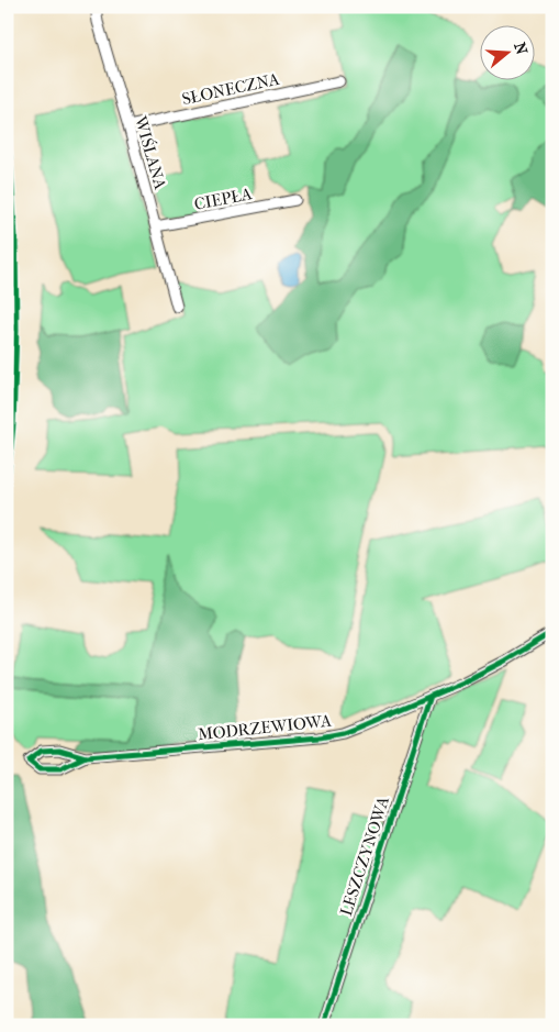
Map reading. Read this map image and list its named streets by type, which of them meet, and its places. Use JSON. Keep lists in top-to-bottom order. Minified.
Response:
{"streets":{"street":["SŁONECZNA","WIŚLANA","CIEPŁA","MODRZEWIOWA","LESZCZYNOWA"]},"crossings":[["SŁONECZNA","WIŚLANA"],["WIŚLANA","CIEPŁA"],["MODRZEWIOWA","LESZCZYNOWA"]],"north":"right"}
